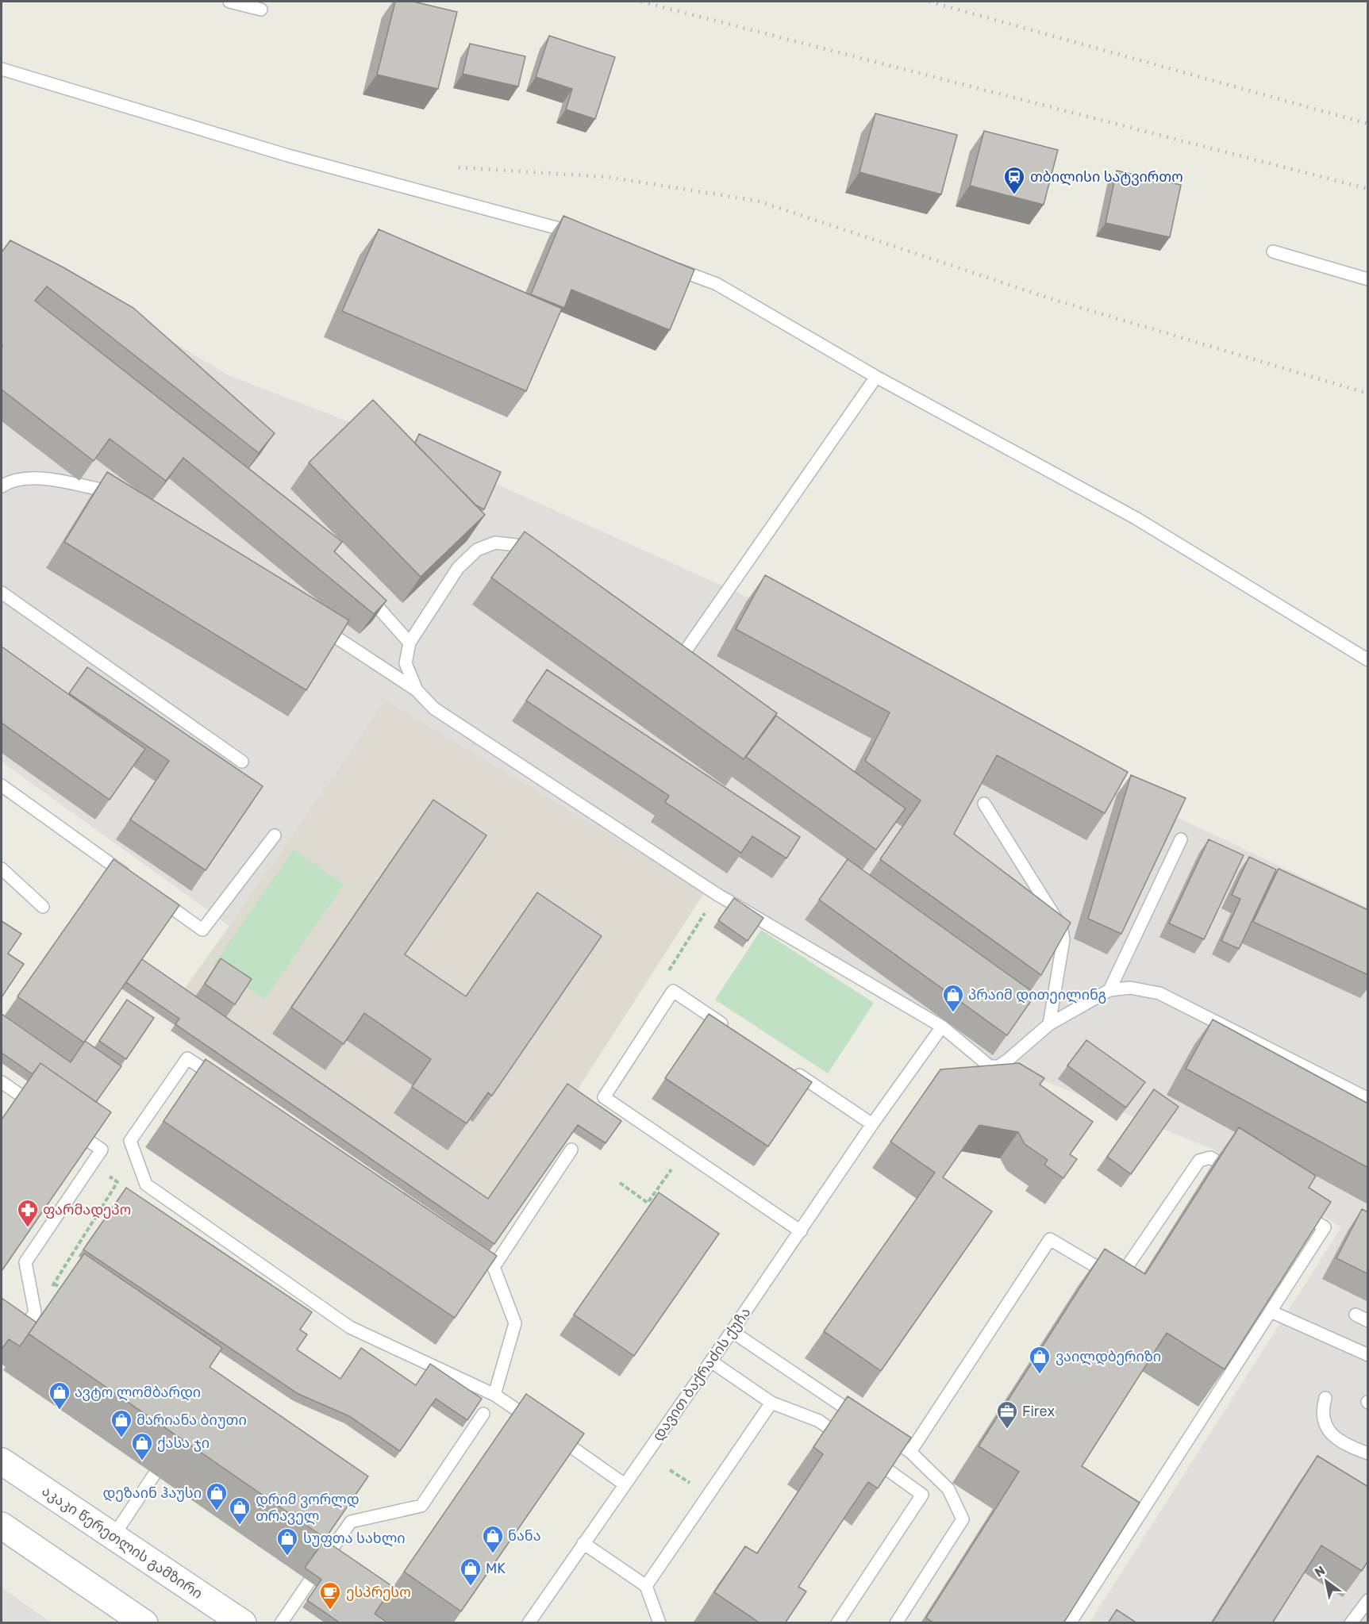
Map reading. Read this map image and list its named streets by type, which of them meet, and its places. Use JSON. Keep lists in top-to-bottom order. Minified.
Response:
{"streets":{"main road":["აკაკი წერეთლის გამზირი"],"lane":["დავით ბაქრაძის ქუჩა"]},"places":{"station":["თბილისი სატვირთო"],"shop":["პრაიმ დითეილინგ","ვაილდბერიზი","ავტო ლომბარდი","მარიანა ბიუთი","ქასა ჯი","დეზაინ ჰაუსი","დრიმ ვორლდ თრაველ","ნანა","სუფთა სახლი","MK"],"pharmacy":["ფარმადეპო"],"office":["Firex"],"cafe":["ესპრესო"]},"north":"top left"}
